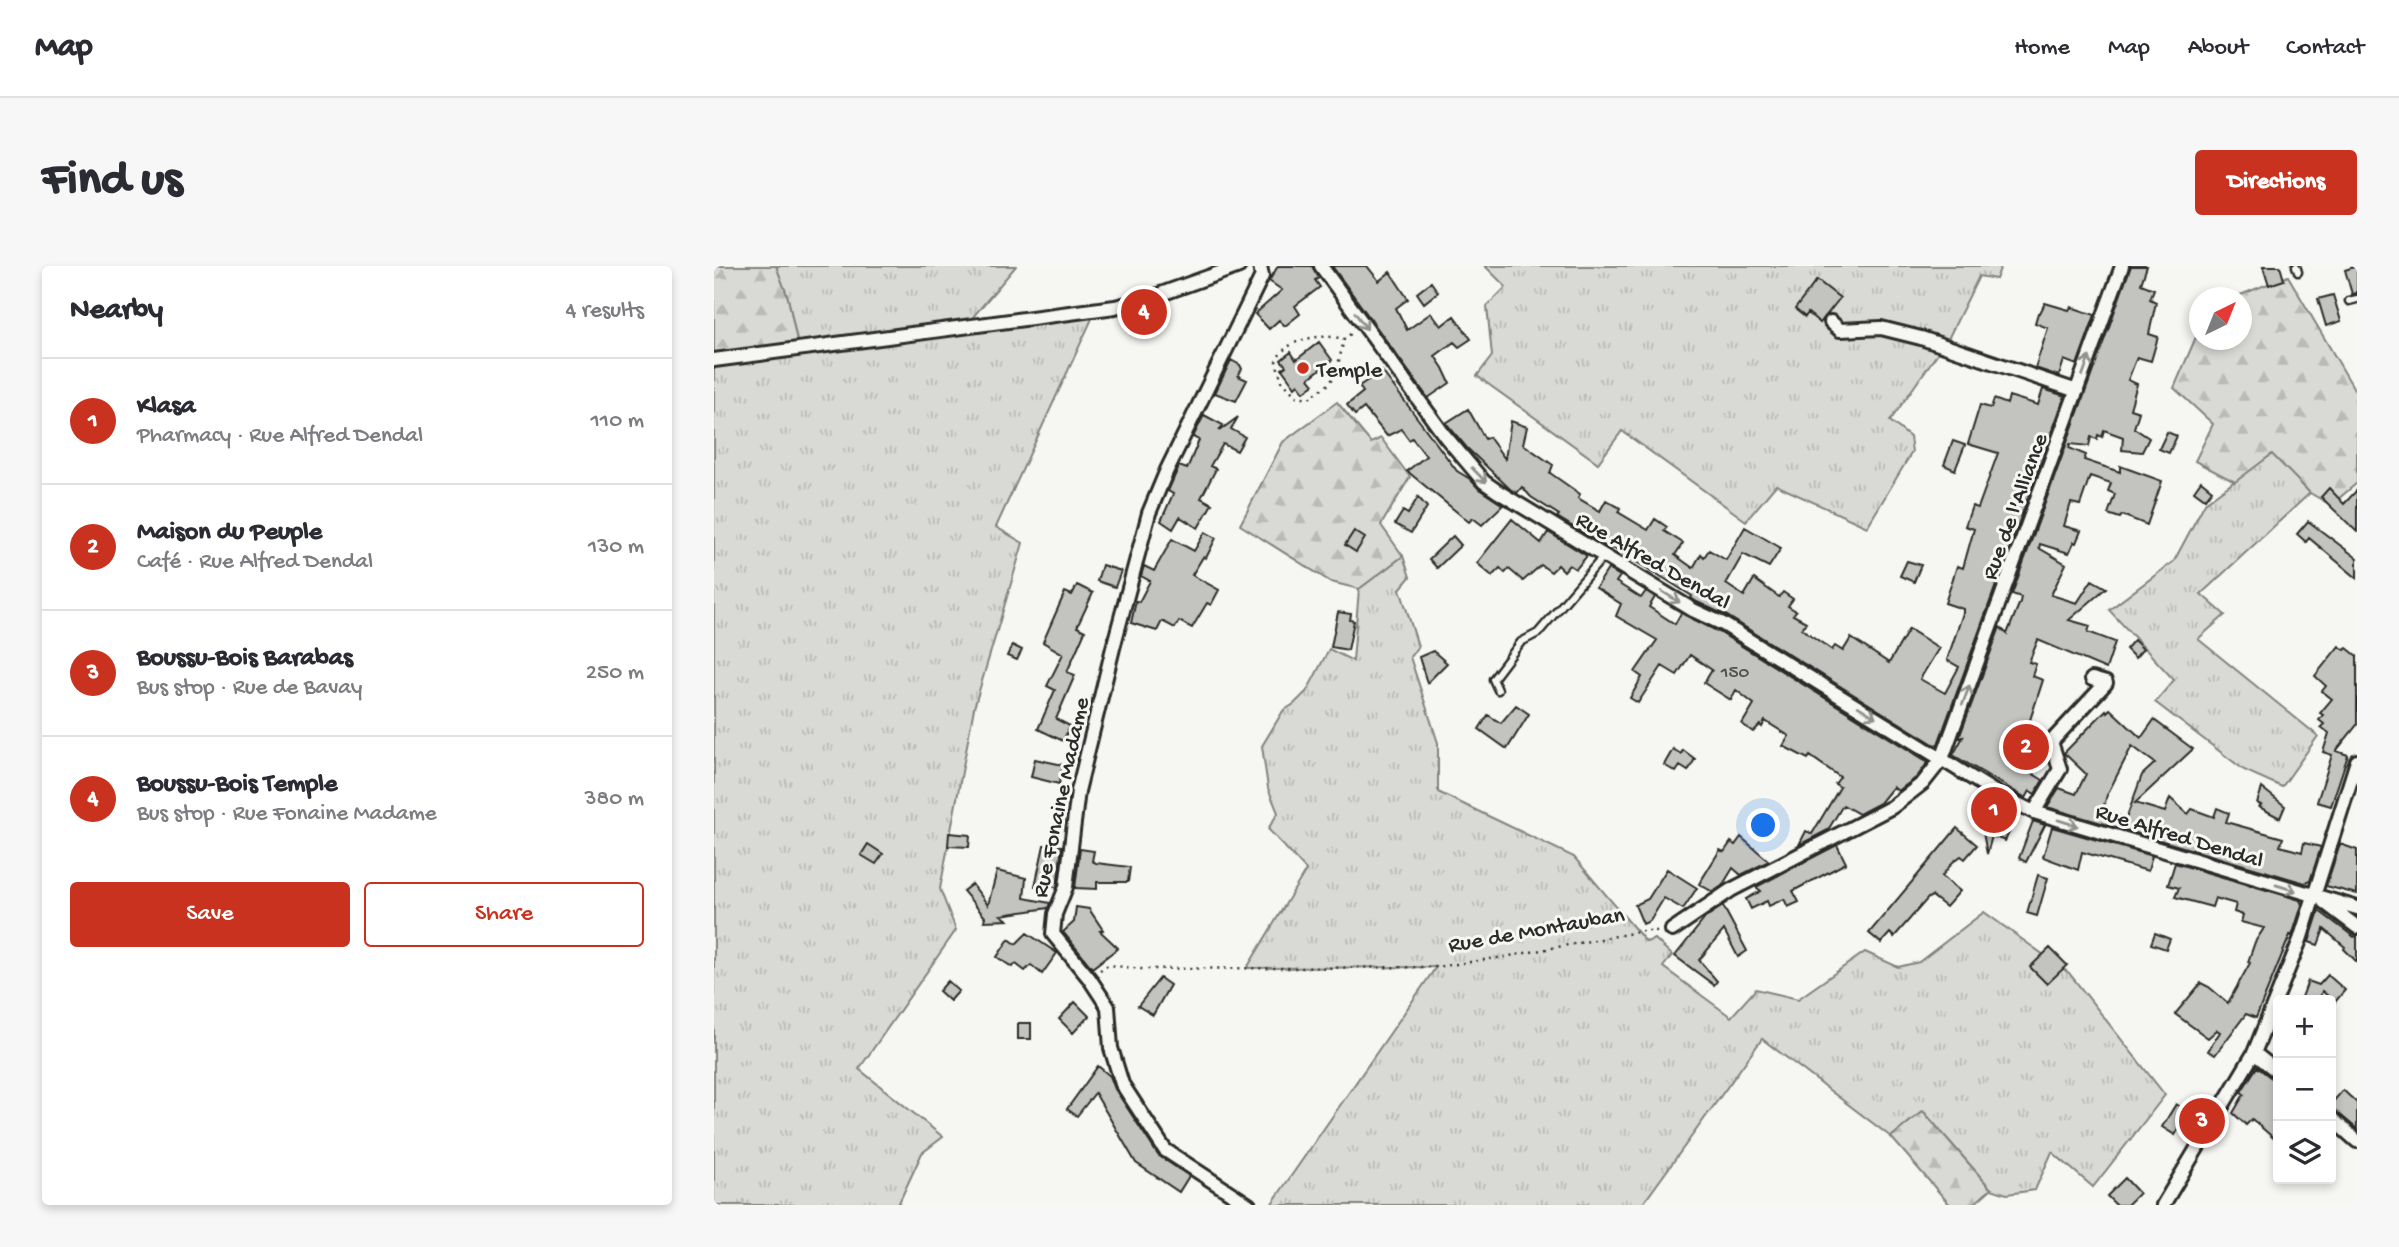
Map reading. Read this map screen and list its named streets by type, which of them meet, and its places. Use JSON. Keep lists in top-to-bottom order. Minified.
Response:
{"streets":{"street":["Rue de l'Alliance","Rue Alfred Dendal","Rue Fonaine Madame"],"path":["Rue de Montauban"]},"crossings":[["Rue de l'Alliance","Rue Alfred Dendal"],["Rue Fonaine Madame","Rue de Montauban"]],"one_way":["Rue de l'Alliance","Rue Alfred Dendal"],"places":["Temple"],"house_numbers":["150"],"north":"top right","page":{"header":"Map","nav":["Home","Map","About","Contact"],"buttons":["Directions",["Save","Share"]],"title":"Find us","heading":["Nearby","4 results"],"pins":["4","2","1","3"],"list":[{"mark":"1","name":"Klasa","note":"Pharmacy · Rue Alfred Dendal","value":"110 m"},{"mark":"2","name":"Maison du Peuple","note":"Café · Rue Alfred Dendal","value":"130 m"},{"mark":"3","name":"Boussu-Bois Barabas","note":"Bus stop · Rue de Bavay","value":"250 m"},{"mark":"4","name":"Boussu-Bois Temple","note":"Bus stop · Rue Fonaine Madame","value":"380 m"}],"map_buttons":["+","−"]}}
